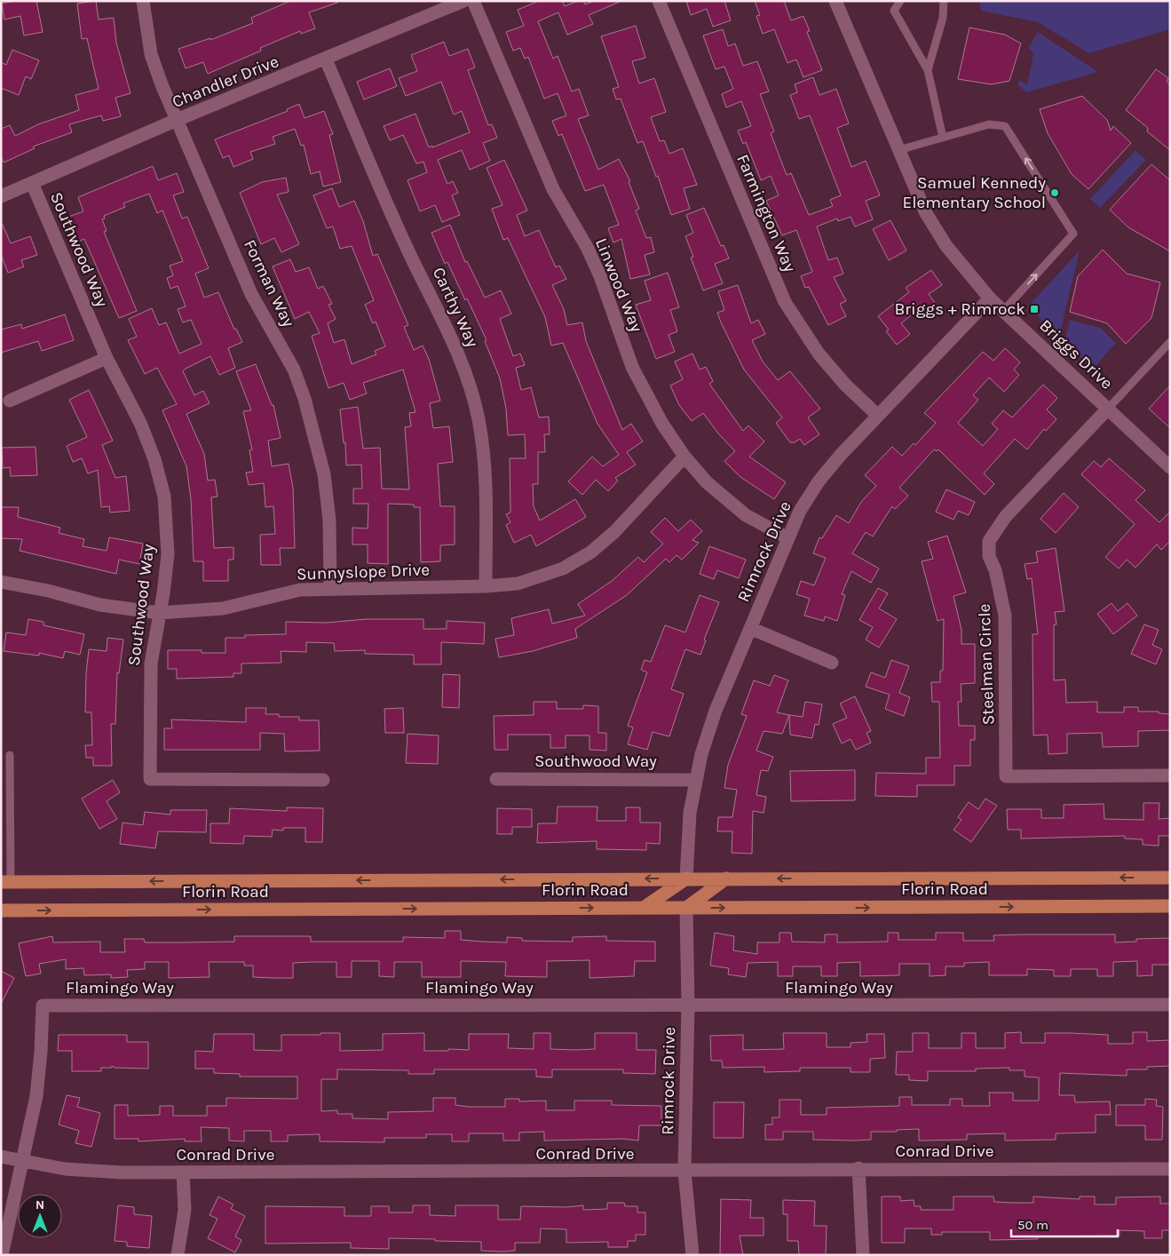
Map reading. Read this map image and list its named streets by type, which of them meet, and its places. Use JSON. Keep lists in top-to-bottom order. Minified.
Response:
{"streets":{"main road":["Florin Road"],"street":["Chandler Drive","Farmington Way","Southwood Way","Forman Way","Linwood Way","Carthy Way","Briggs Drive","Rimrock Drive","Sunnyslope Drive","Steelman Circle","Flamingo Way","Conrad Drive"]},"crossings":[["Chandler Drive","Southwood Way"],["Chandler Drive","Forman Way"],["Chandler Drive","Carthy Way"],["Farmington Way","Rimrock Drive"],["Southwood Way","Rimrock Drive"],["Southwood Way","Sunnyslope Drive"],["Forman Way","Sunnyslope Drive"],["Linwood Way","Rimrock Drive"],["Linwood Way","Sunnyslope Drive"],["Carthy Way","Sunnyslope Drive"],["Briggs Drive","Rimrock Drive"],["Briggs Drive","Steelman Circle"],["Rimrock Drive","Florin Road"],["Rimrock Drive","Flamingo Way"],["Rimrock Drive","Conrad Drive"],["Flamingo Way","Conrad Drive"]],"places":{"other":["Samuel Kennedy Elementary School"],"transit":["Briggs + Rimrock"]},"scale_bar":"50 m","north":"top"}
